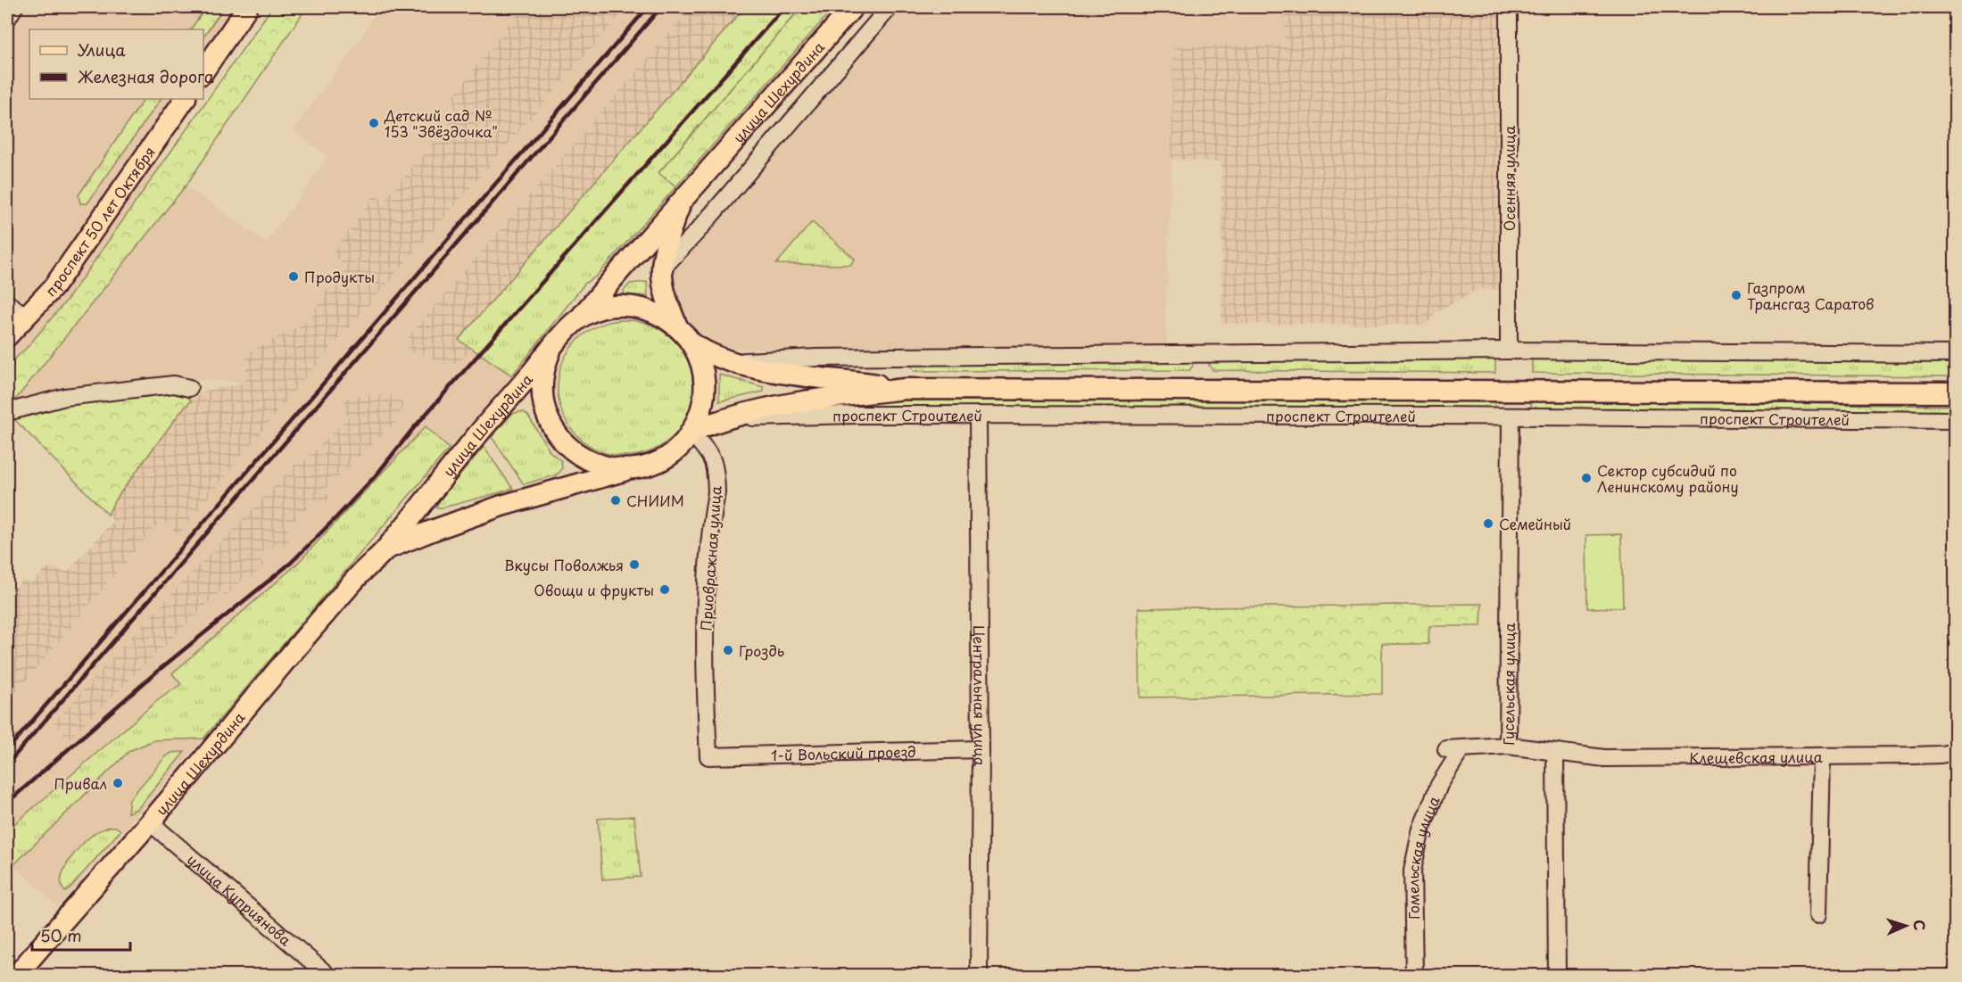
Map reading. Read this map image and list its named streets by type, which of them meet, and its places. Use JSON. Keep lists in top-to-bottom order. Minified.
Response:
{"streets":{"main road":["улица Шехурдина","проспект 50 лет Октября","проспект Строителей"],"street":["Осенняя улица","Приовражная улица","Гусельская улица","Центральная улица","1-й Вольский проезд","Клещевская улица","Гомельская улица","улица Куприянова"]},"crossings":[["улица Шехурдина","проспект Строителей"],["улица Шехурдина","Приовражная улица"],["улица Шехурдина","улица Куприянова"],["Осенняя улица","проспект Строителей"],["проспект Строителей","Приовражная улица"],["проспект Строителей","Гусельская улица"],["проспект Строителей","Центральная улица"],["Приовражная улица","1-й Вольский проезд"],["Гусельская улица","Клещевская улица"],["Гусельская улица","Гомельская улица"],["Центральная улица","1-й Вольский проезд"]],"places":["Детский сад № 153 \"Звёздочка\"","Продукты","Газпром Трансгаз Саратов","Сектор субсидий по Ленинскому району","СНИИМ","Семейный","Вкусы Поволжья","Овощи и фрукты","Гроздь","Привал"],"legend":["Улица","Железная дорога"],"scale_bar":"50 m","north":"right"}
